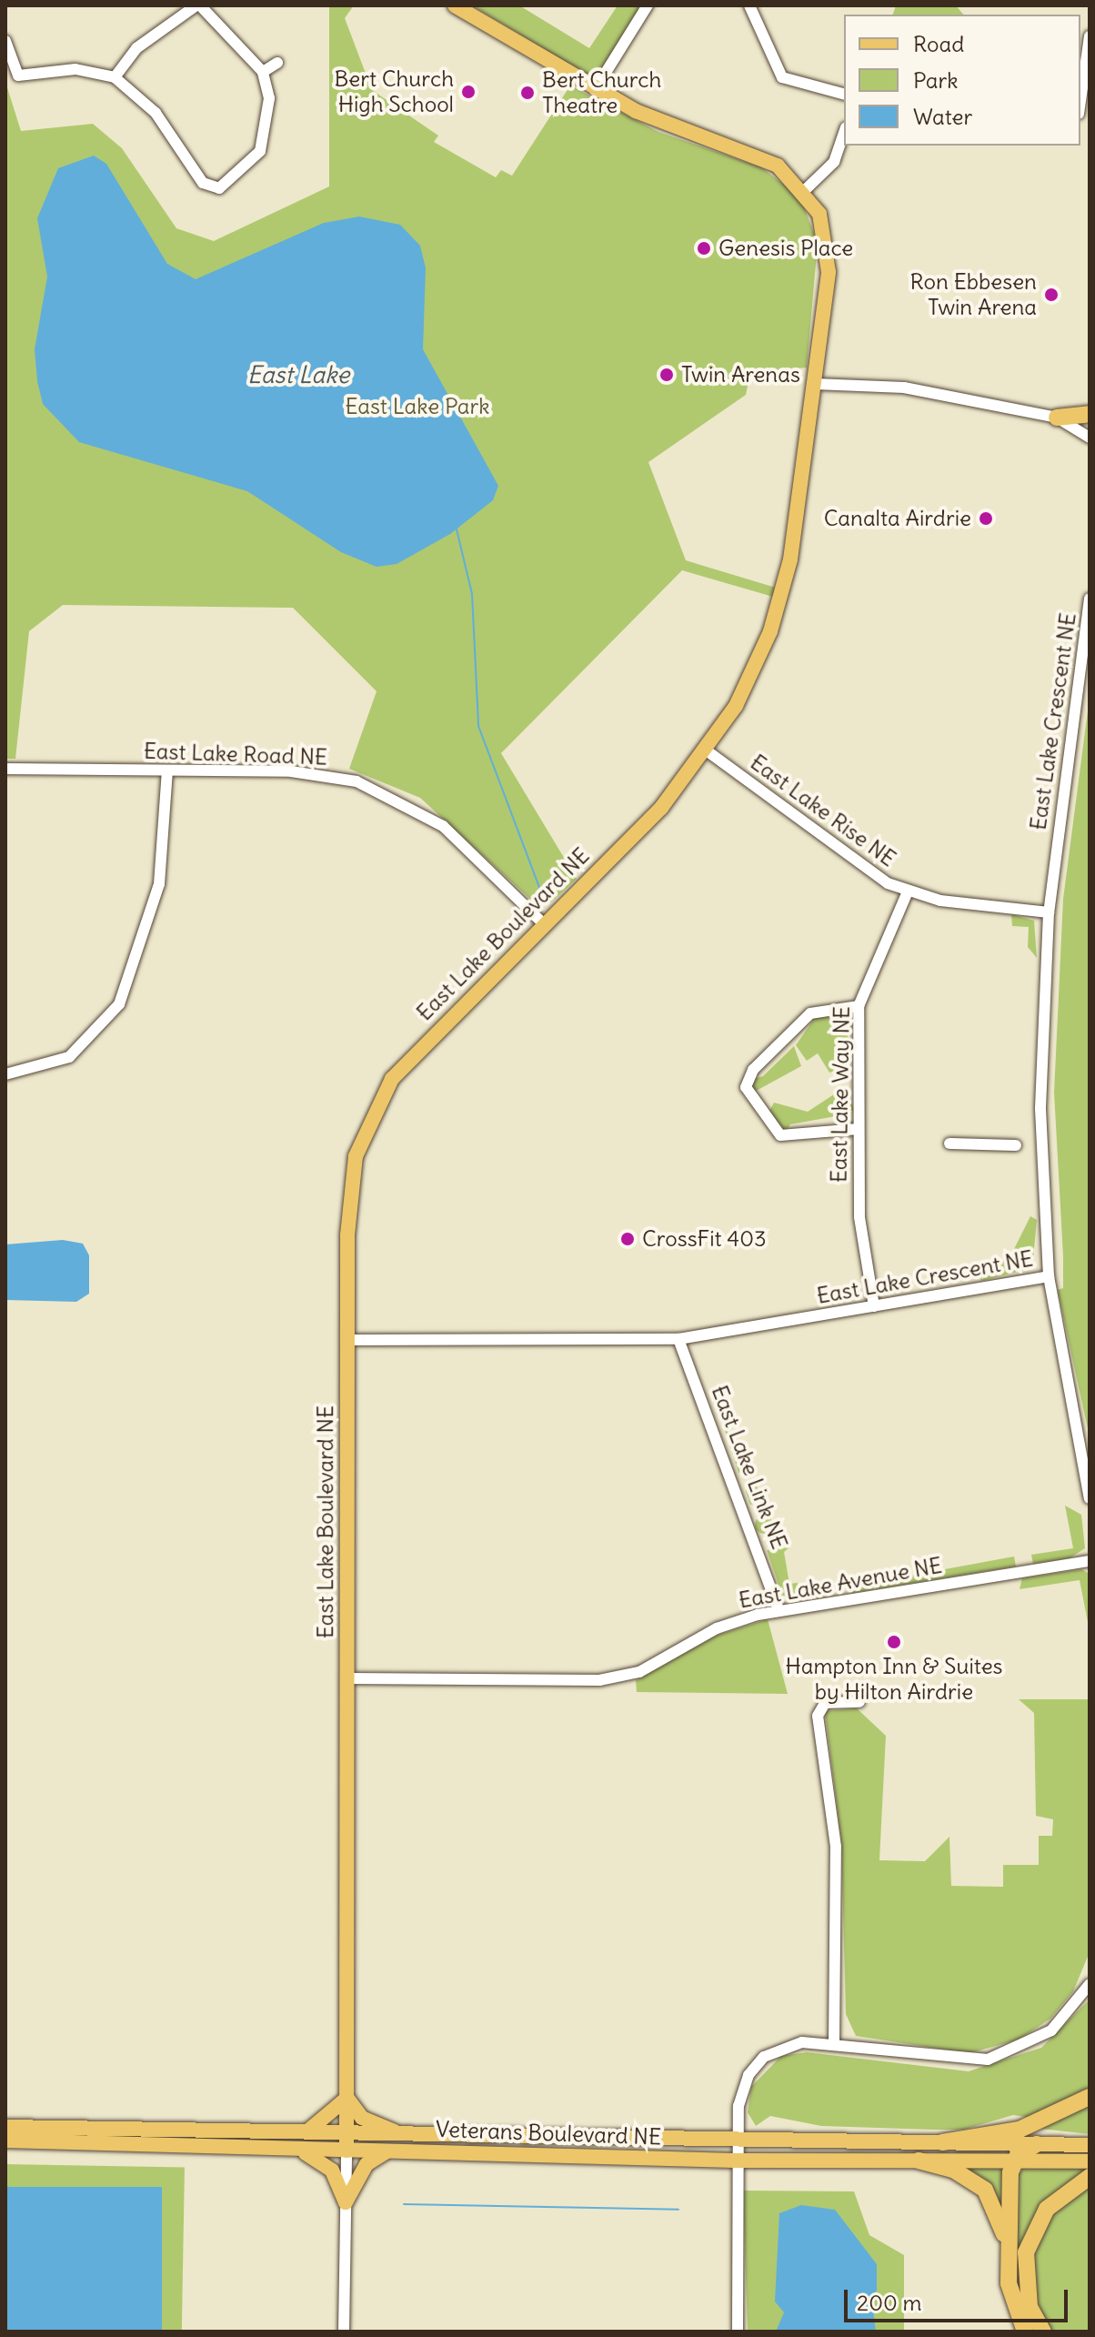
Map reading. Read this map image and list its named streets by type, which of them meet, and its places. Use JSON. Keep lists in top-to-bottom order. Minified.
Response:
{"streets":{"main road":["East Lake Boulevard NE","Veterans Boulevard NE"],"street":["East Lake Crescent NE","East Lake Road NE","East Lake Rise NE","East Lake Way NE","East Lake Link NE","East Lake Avenue NE"]},"crossings":[["East Lake Crescent NE","East Lake Rise NE"],["East Lake Crescent NE","East Lake Boulevard NE"],["East Lake Crescent NE","East Lake Way NE"],["East Lake Crescent NE","East Lake Link NE"],["East Lake Road NE","East Lake Boulevard NE"],["East Lake Rise NE","East Lake Boulevard NE"],["East Lake Rise NE","East Lake Way NE"],["East Lake Boulevard NE","East Lake Avenue NE"],["East Lake Boulevard NE","Veterans Boulevard NE"],["East Lake Link NE","East Lake Avenue NE"]],"water":["East Lake"],"parks":["East Lake Park"],"places":["Bert Church High School","Bert Church Theatre","Genesis Place","Ron Ebbesen Twin Arena","Twin Arenas","Canalta Airdrie","CrossFit 403","Hampton Inn & Suites by Hilton Airdrie"],"legend":["Road","Park","Water"],"scale_bar":"200 m"}
